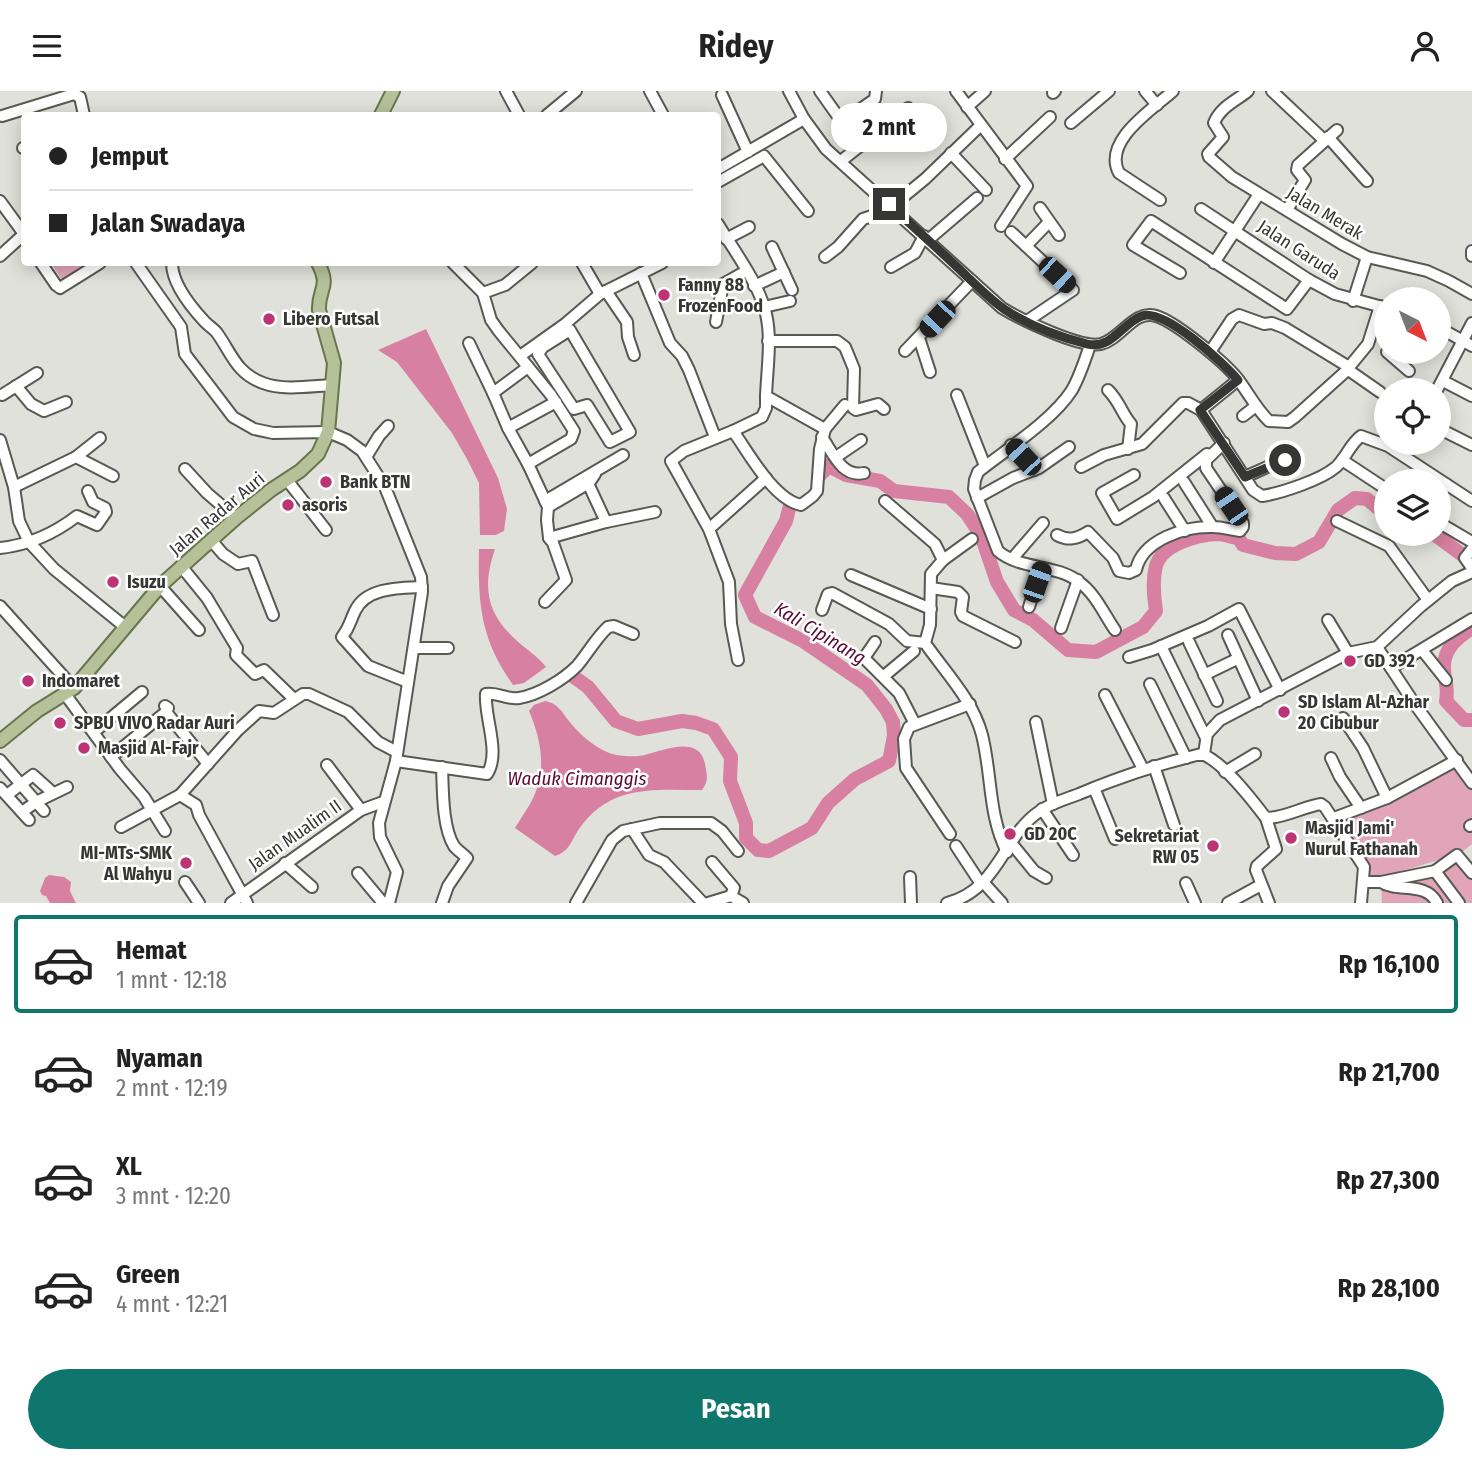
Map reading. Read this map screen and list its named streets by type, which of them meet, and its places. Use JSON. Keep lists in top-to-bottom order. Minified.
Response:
{"streets":{"main road":["Jalan Radar Auri"],"street":["Jalan Merak","Jalan Garuda","Jalan Mualim II"]},"water":["Kali Cipinang","Waduk Cimanggis"],"places":["Fanny 88 FrozenFood","Libero Futsal","Bank BTN","asoris","Isuzu","GD 392","Indomaret","SD Islam Al-Azhar 20 Cibubur","SPBU VIVO Radar Auri","Masjid Al-Fajr","GD 20C","Masjid Jami' Nurul Fathanah","Sekretariat RW 05","MI-MTs-SMK Al Wahyu"],"north":"bottom right","page":{"header":"Ridey","bubble":"2 mnt","banner":["Jemput","Jalan Swadaya"],"list":[{"name":"Hemat","note":"1 mnt · 12:18","value":"Rp 16,100"},{"name":"Nyaman","note":"2 mnt · 12:19","value":"Rp 21,700"},{"name":"XL","note":"3 mnt · 12:20","value":"Rp 27,300"},{"name":"Green","note":"4 mnt · 12:21","value":"Rp 28,100"}],"buttons":"Pesan"}}
